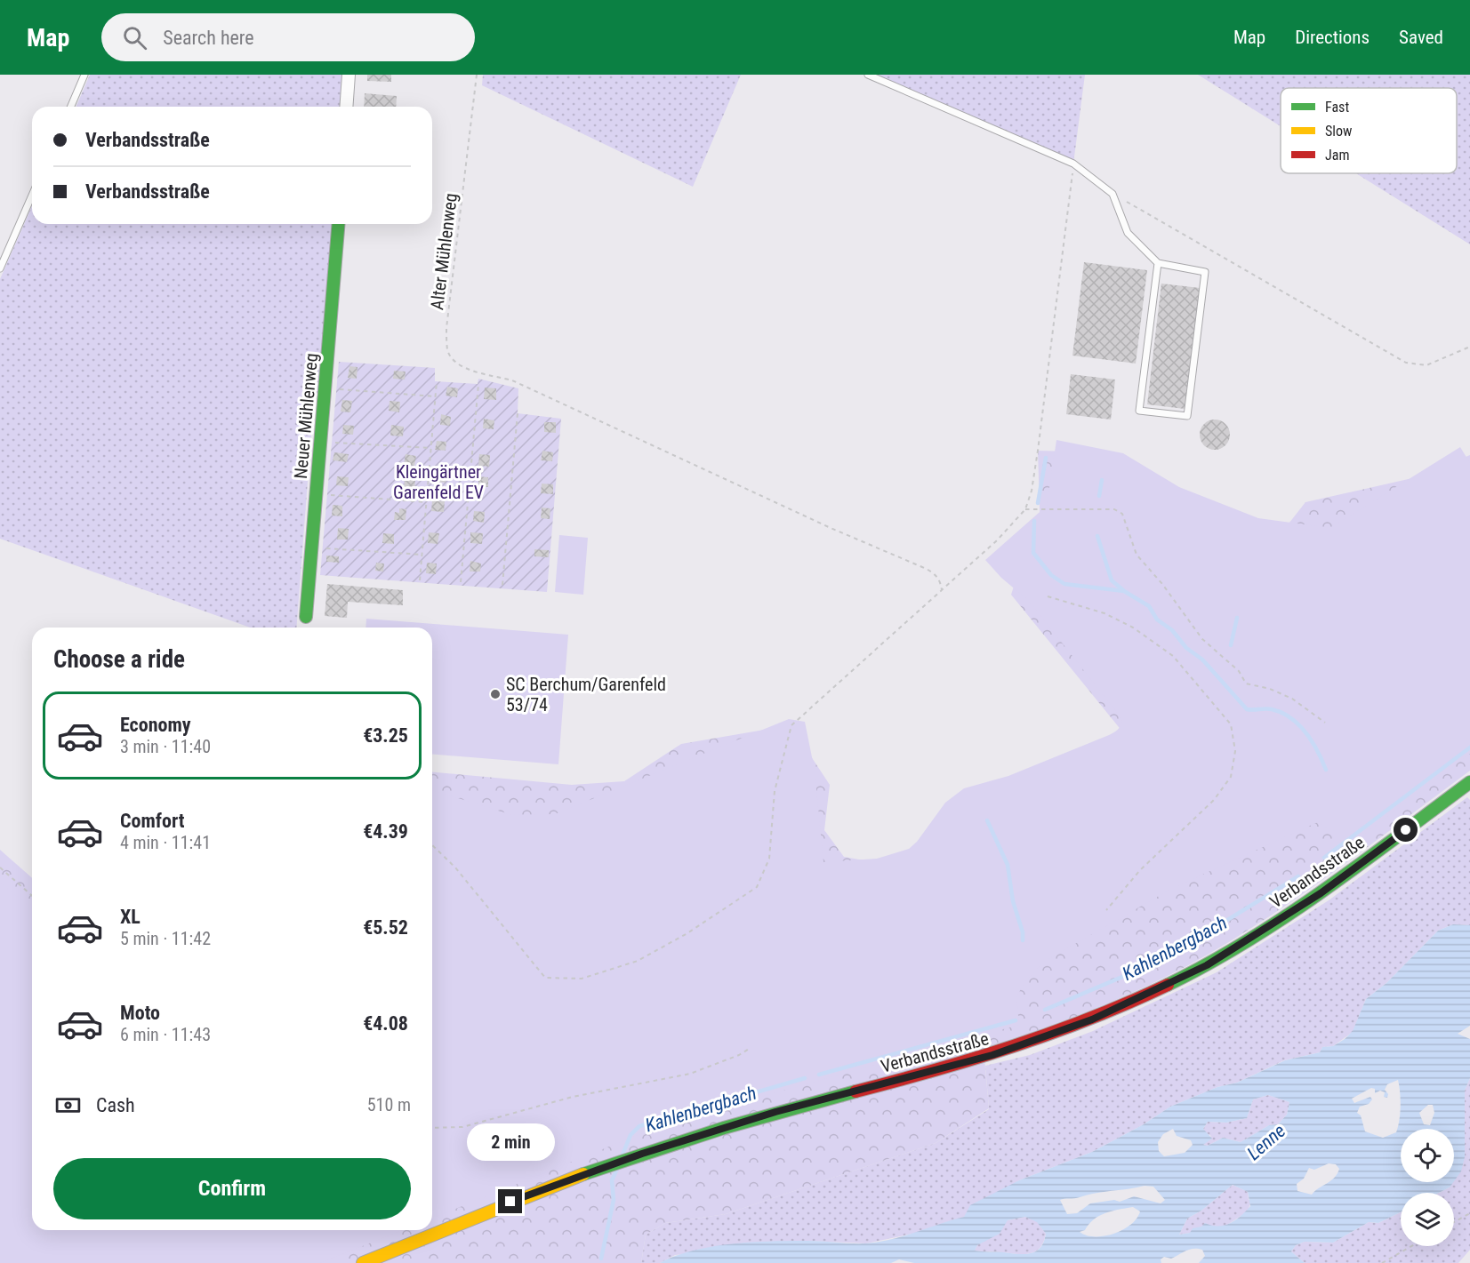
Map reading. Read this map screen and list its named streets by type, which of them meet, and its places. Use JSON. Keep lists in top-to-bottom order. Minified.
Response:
{"streets":{"main road":["Neuer Mühlenweg","Verbandsstraße"],"path":["Alter Mühlenweg"]},"water":["Kahlenbergbach","Lenne"],"parks":["Kleingärtner Garenfeld EV"],"places":["SC Berchum/Garenfeld 53/74"],"legend":["Fast","Slow","Jam"],"page":{"header":"Map","search":"Search here","nav":["Map","Directions","Saved"],"banner":["Verbandsstraße","Verbandsstraße"],"heading":"Choose a ride","list":[{"name":"Economy","note":"3 min · 11:40","value":"€3.25"},{"name":"Comfort","note":"4 min · 11:41","value":"€4.39"},{"name":"XL","note":"5 min · 11:42","value":"€5.52"},{"name":"Moto","note":"6 min · 11:43","value":"€4.08"}],"pay":["Cash","510 m"],"bubble":"2 min","buttons":"Confirm"}}
